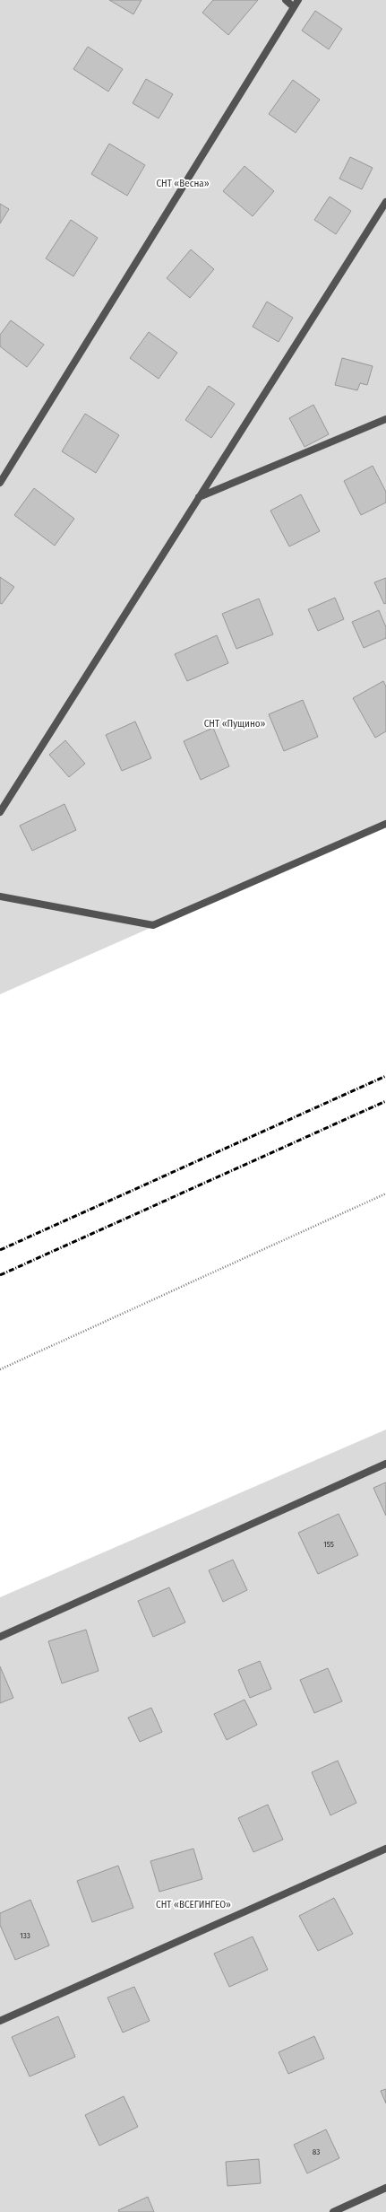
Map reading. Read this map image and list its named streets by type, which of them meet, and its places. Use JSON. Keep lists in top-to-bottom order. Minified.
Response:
{"parks":["СНТ «Весна»","СНТ «Пущино»","СНТ «ВСЕГИНГЕО»"],"house_numbers":["155","133","83"]}
